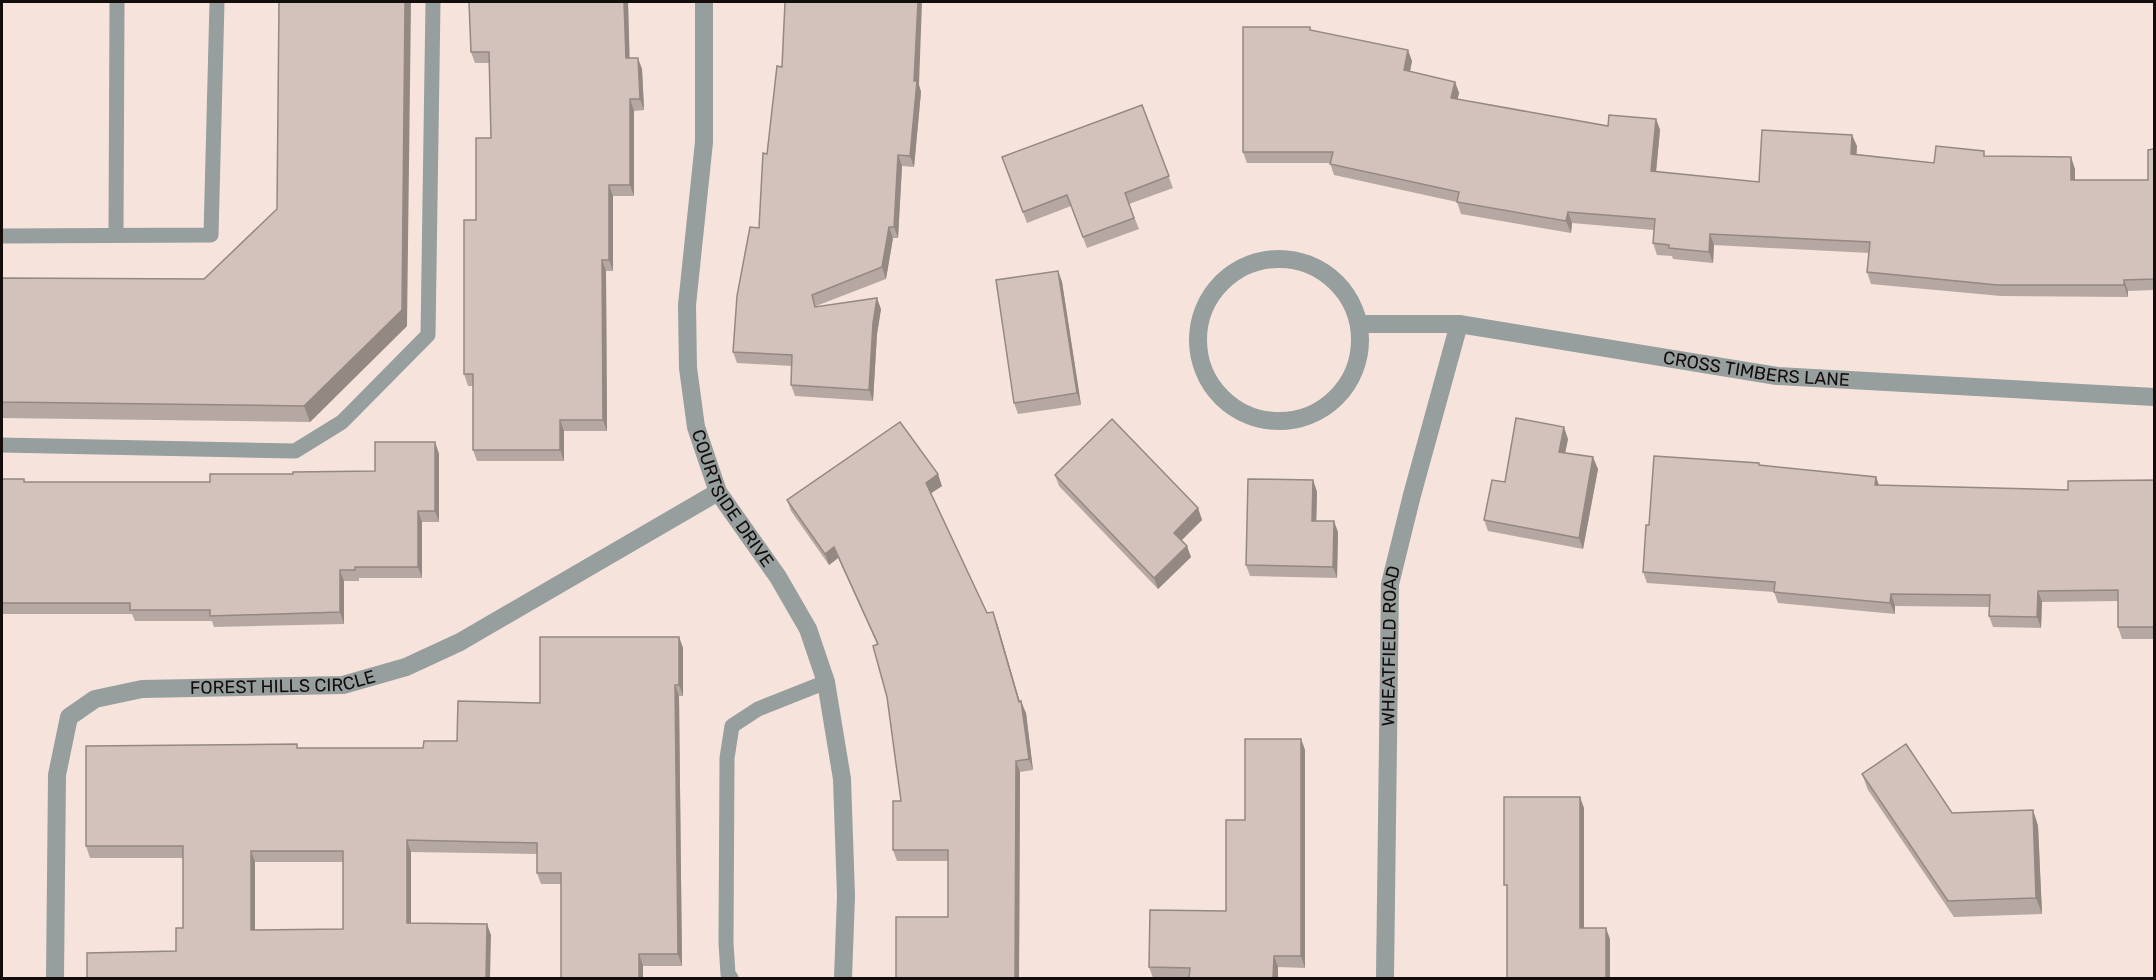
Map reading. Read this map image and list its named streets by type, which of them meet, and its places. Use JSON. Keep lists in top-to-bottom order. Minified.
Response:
{"streets":{"street":["CROSS TIMBERS LANE","COURTSIDE DRIVE","WHEATFIELD ROAD","FOREST HILLS CIRCLE"]},"crossings":[["CROSS TIMBERS LANE","WHEATFIELD ROAD"],["COURTSIDE DRIVE","FOREST HILLS CIRCLE"]]}
